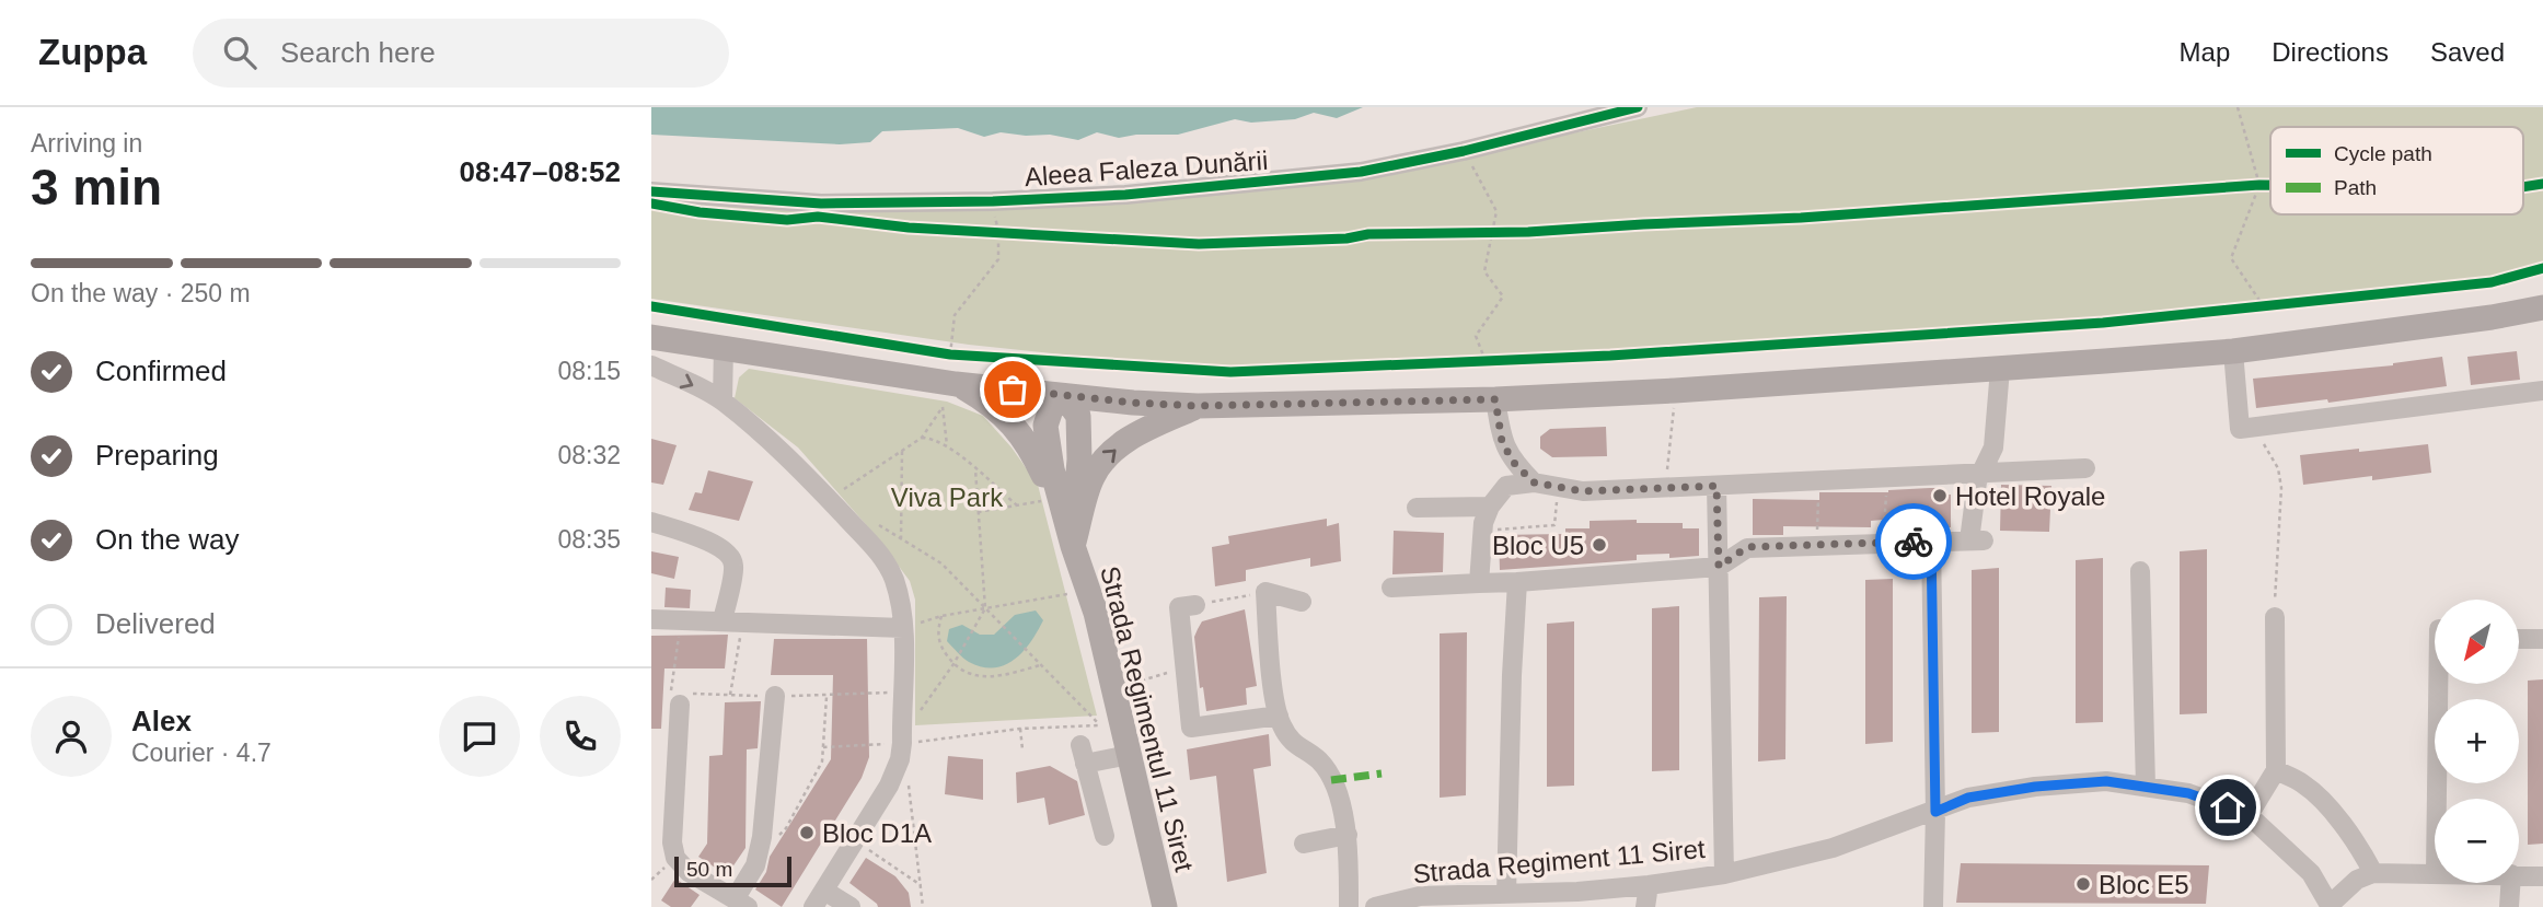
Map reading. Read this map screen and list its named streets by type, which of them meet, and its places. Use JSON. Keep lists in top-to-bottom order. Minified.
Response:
{"streets":{"main road":["Strada Regimentul 11 Siret"],"street":["Aleea Faleza Dunării","Strada Regiment 11 Siret"]},"parks":["Viva Park"],"places":["Hotel Royale","Bloc U5","Bloc D1A","Bloc E5"],"legend":["Cycle path","Path"],"scale_bar":"50 m","north":"bottom left","page":{"header":"Zuppa","search":"Search here","nav":["Map","Directions","Saved"],"heading":["3 min","Arriving in","08:47–08:52"],"panel":["Alex","Courier · 4.7"],"bar":"On the way · 250 m","list":[["Confirmed","08:15"],["Preparing","08:32"],["On the way","08:35"],"Delivered"],"map_buttons":["+","−"],"scale":"50 m"}}
